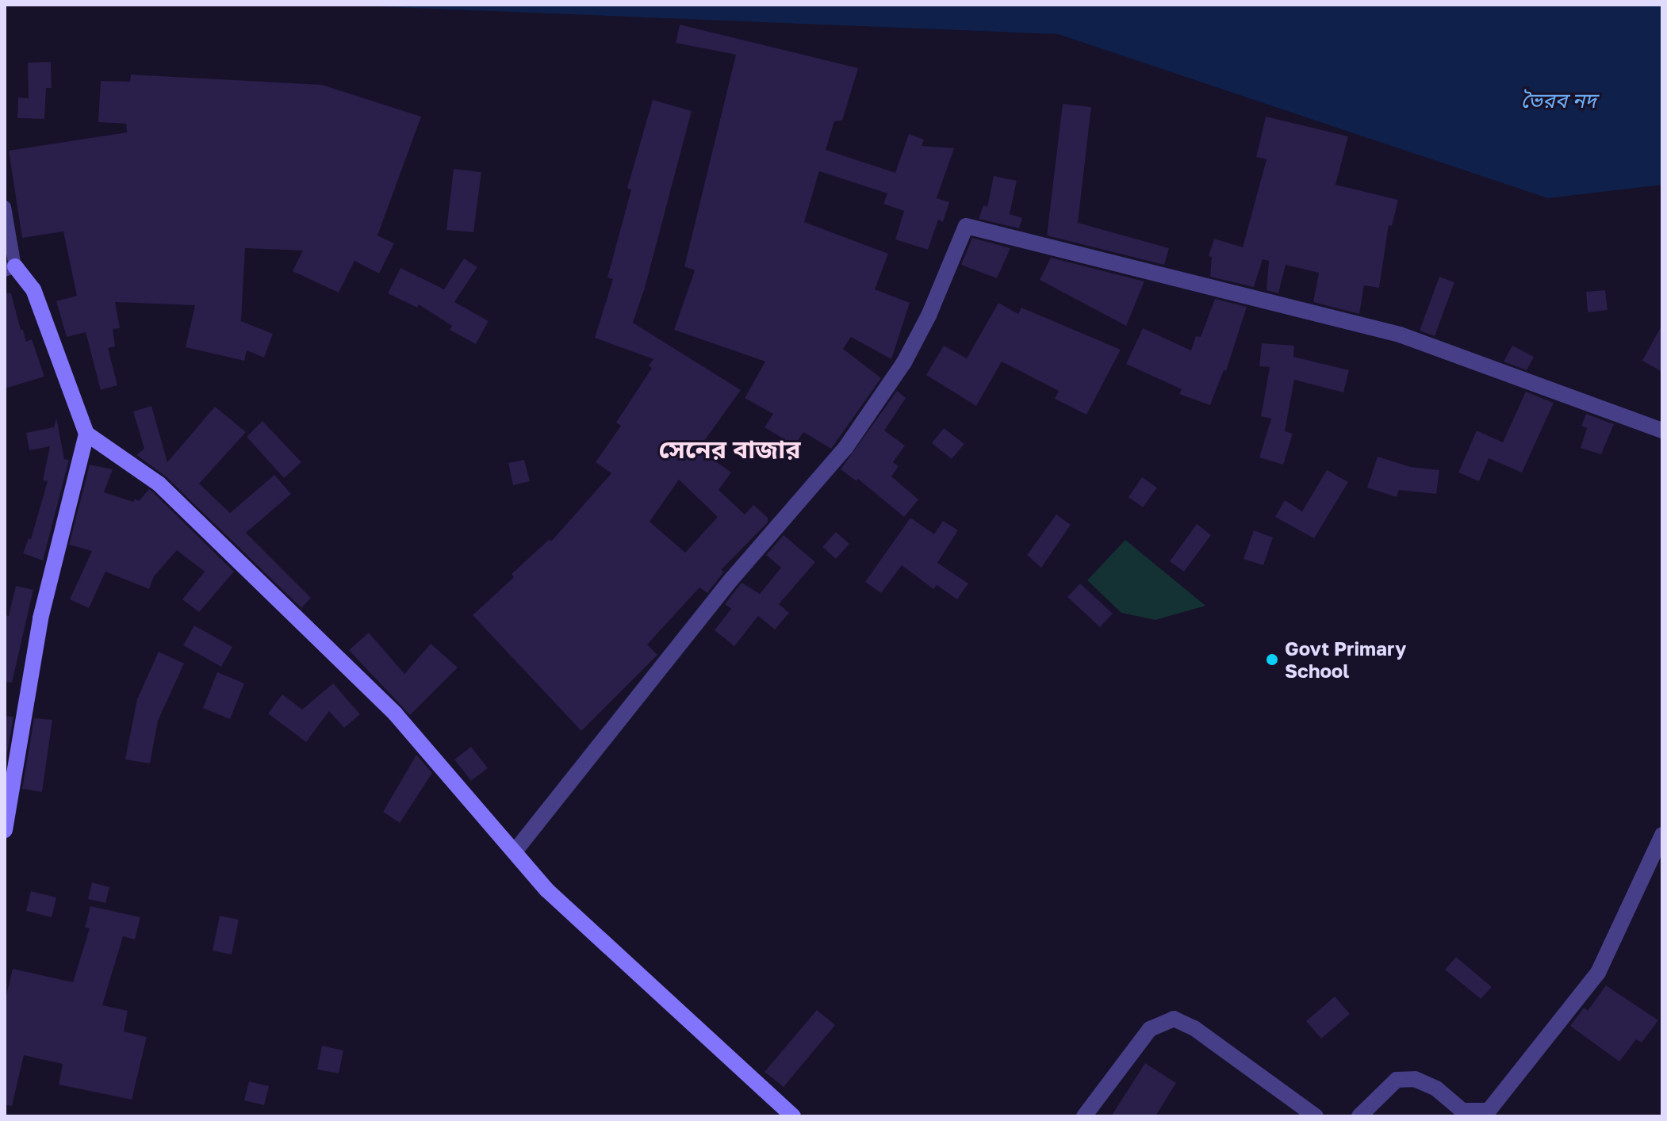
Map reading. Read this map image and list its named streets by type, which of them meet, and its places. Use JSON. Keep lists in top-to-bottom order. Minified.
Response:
{"districts":["সেনের বাজার"],"water":["ভৈরব নদ"],"places":["Govt Primary School"]}
